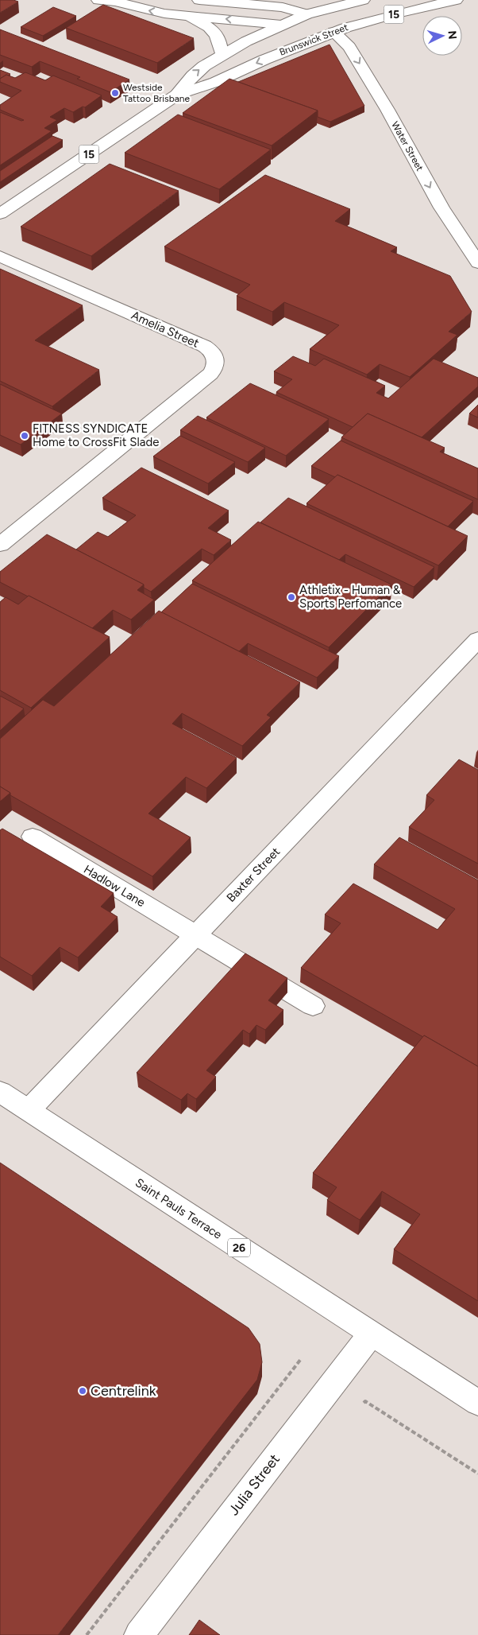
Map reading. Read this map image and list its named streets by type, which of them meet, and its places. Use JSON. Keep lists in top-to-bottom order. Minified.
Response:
{"streets":{"main road":["15","Brunswick Street","Water Street","Amelia Street","Baxter Street","Hadlow Lane","Saint Pauls Terrace","26","Julia Street"]},"crossings":[["Brunswick Street","Water Street"],["Baxter Street","Hadlow Lane"],["Baxter Street","Saint Pauls Terrace"],["Saint Pauls Terrace","Julia Street"]],"one_way":["Water Street"],"places":["Westside Tattoo Brisbane","FITNESS SYNDICATE Home to CrossFit Slade","Athletix - Human & Sports Perfomance","Centrelink"],"north":"right"}
